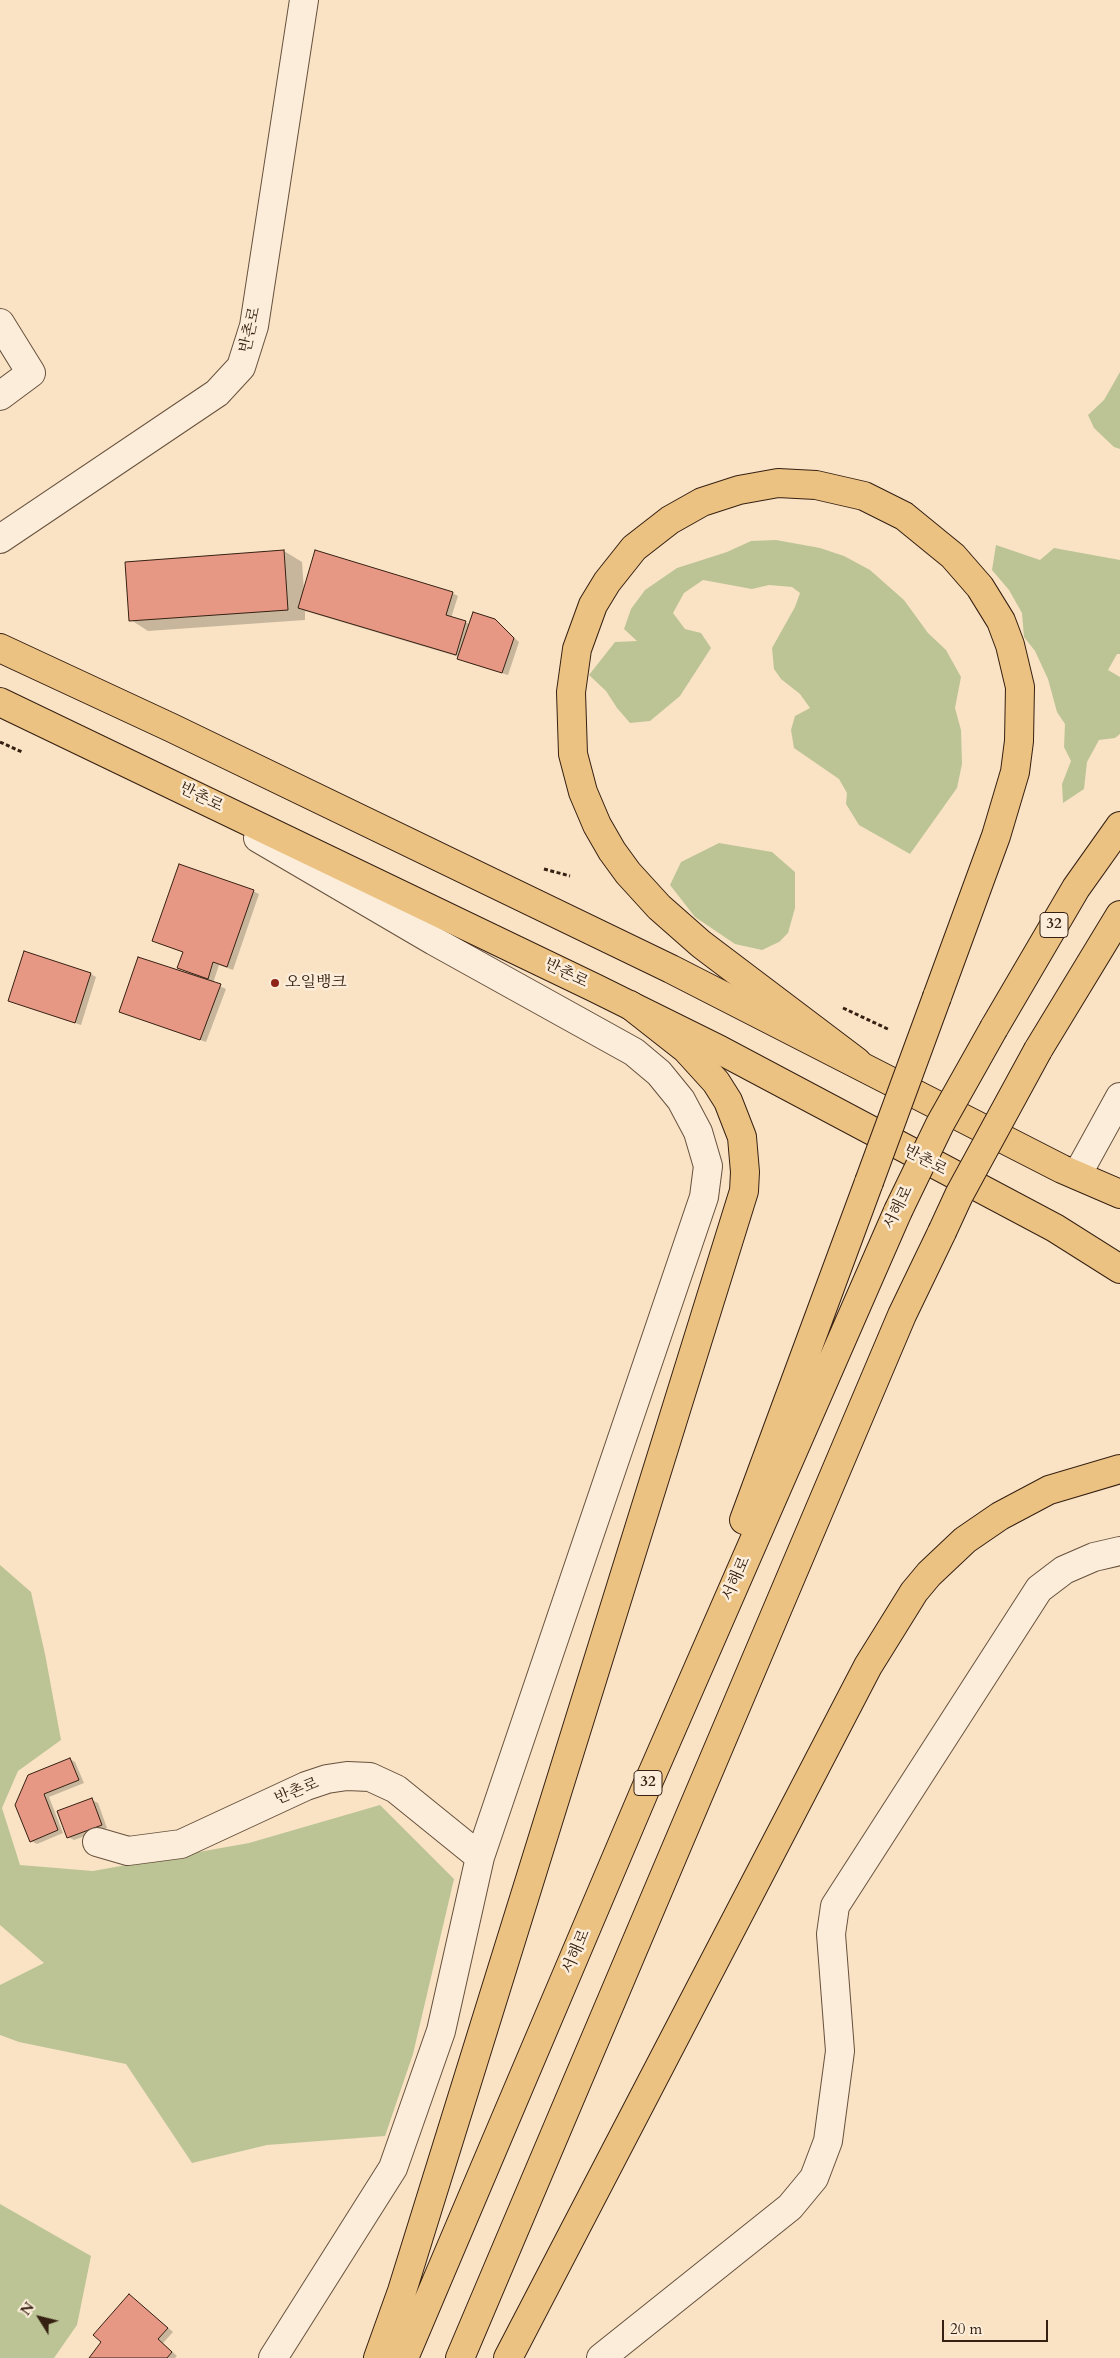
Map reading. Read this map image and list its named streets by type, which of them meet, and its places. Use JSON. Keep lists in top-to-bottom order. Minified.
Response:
{"streets":{"main road":["반촌로","32","서해로"]},"places":["오일뱅크"],"scale_bar":"20 m","north":"top left"}
